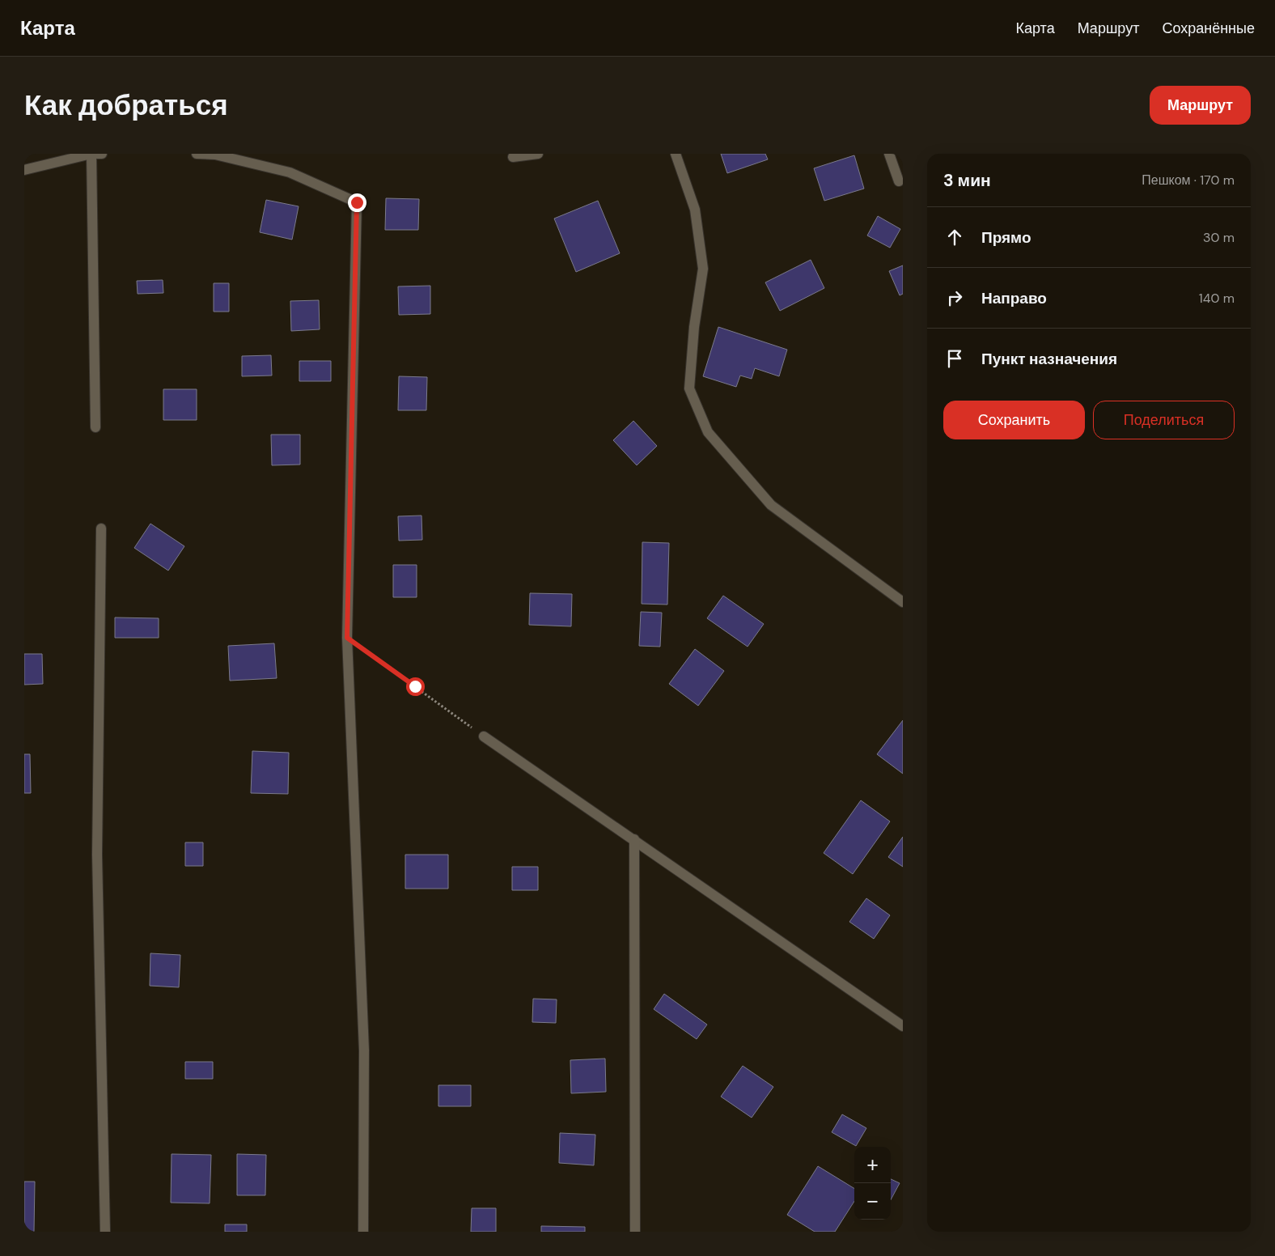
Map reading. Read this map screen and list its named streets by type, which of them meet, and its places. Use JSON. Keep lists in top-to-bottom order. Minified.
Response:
{"page":{"header":"Карта","nav":["Карта","Маршрут","Сохранённые"],"buttons":["Маршрут",["Сохранить","Поделиться"]],"title":"Как добраться","heading":["3 мин","Пешком · 170 m"],"list":[["Прямо","30 m"],["Направо","140 m"],"Пункт назначения"],"map_buttons":["+","−"]}}
